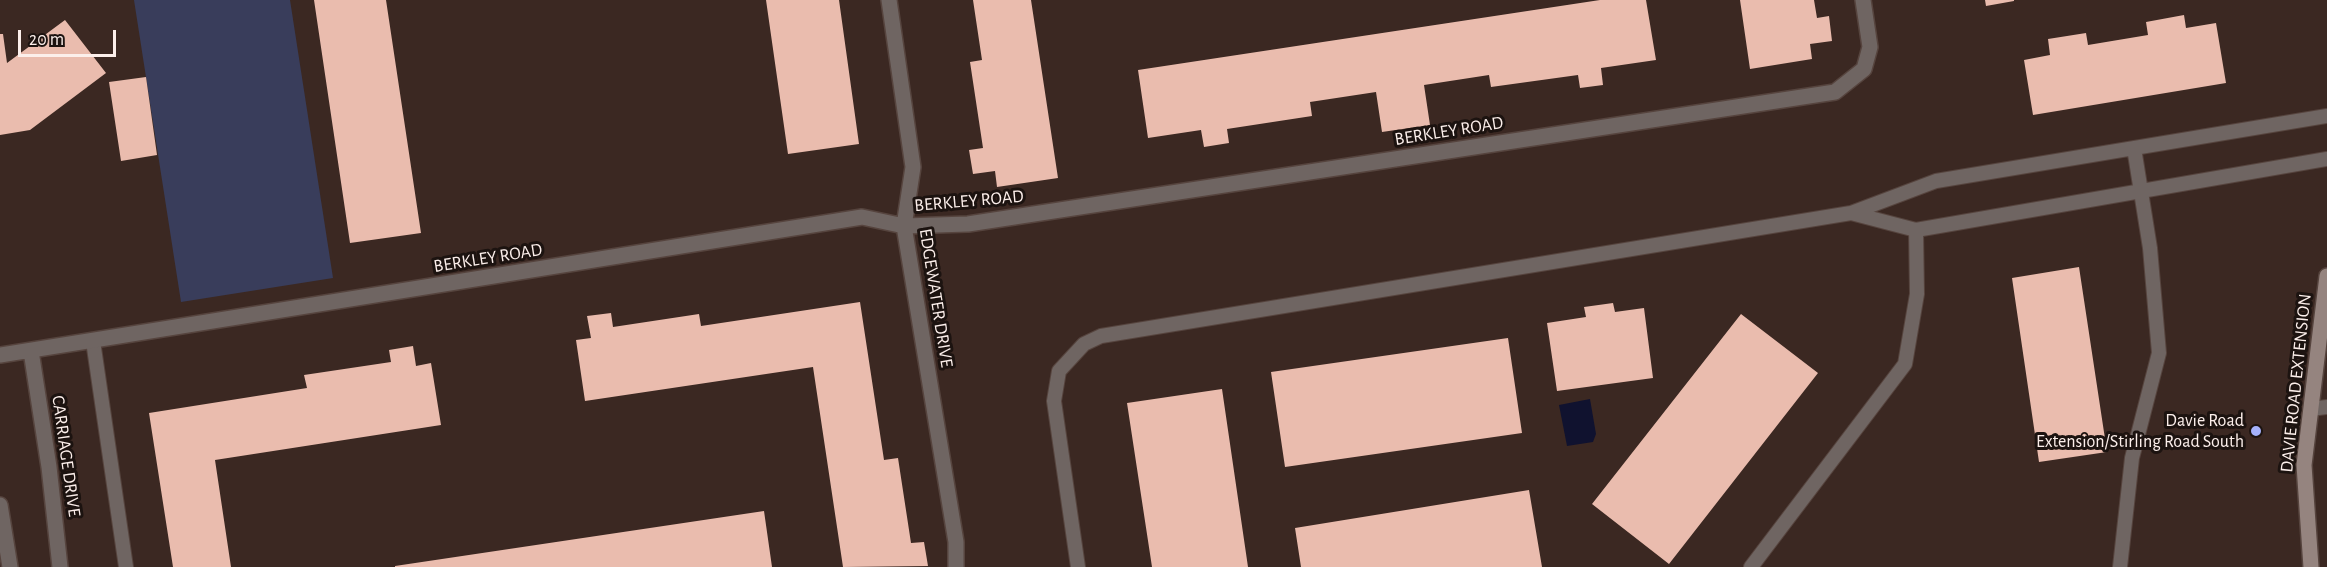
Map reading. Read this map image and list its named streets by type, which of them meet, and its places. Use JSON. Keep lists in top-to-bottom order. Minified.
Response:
{"streets":{"main road":["DAVIE ROAD EXTENSION"],"street":["BERKLEY ROAD","EDGEWATER DRIVE","CARRIAGE DRIVE"]},"crossings":[["BERKLEY ROAD","EDGEWATER DRIVE"],["BERKLEY ROAD","CARRIAGE DRIVE"]],"places":["Davie Road Extension/Stirling Road South"],"scale_bar":"20 m"}
